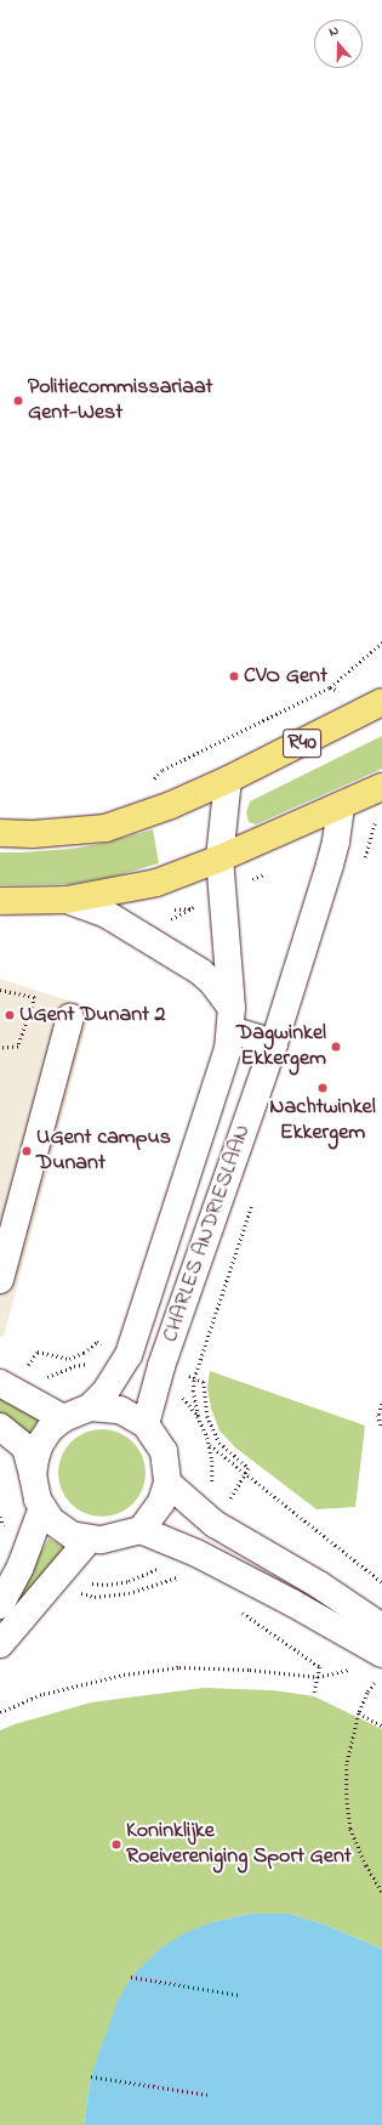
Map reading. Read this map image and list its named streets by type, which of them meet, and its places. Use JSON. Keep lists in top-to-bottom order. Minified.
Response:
{"streets":{"main road":["R40"],"street":["CHARLES ANDRIESLAAN"]},"crossings":[["R40","CHARLES ANDRIESLAAN"]],"places":["Politiecommissariaat Gent-West","CVO Gent","UGent Dunant 2","Dagwinkel Ekkergem","Nachtwinkel Ekkergem","UGent campus Dunant","Koninklijke Roeivereniging Sport Gent"],"north":"top"}
